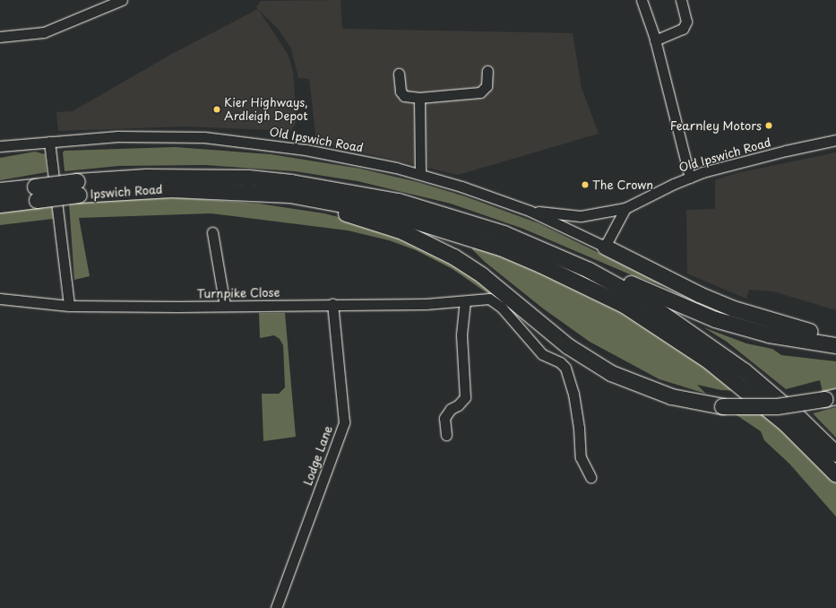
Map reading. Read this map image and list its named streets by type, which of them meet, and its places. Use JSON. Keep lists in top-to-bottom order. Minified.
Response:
{"streets":{"highway":["Ipswich Road"],"street":["Old Ipswich Road","Turnpike Close","Lodge Lane"]},"crossings":[["Turnpike Close","Lodge Lane"]],"places":["Kier Highways, Ardleigh Depot","Fearnley Motors","The Crown"]}
